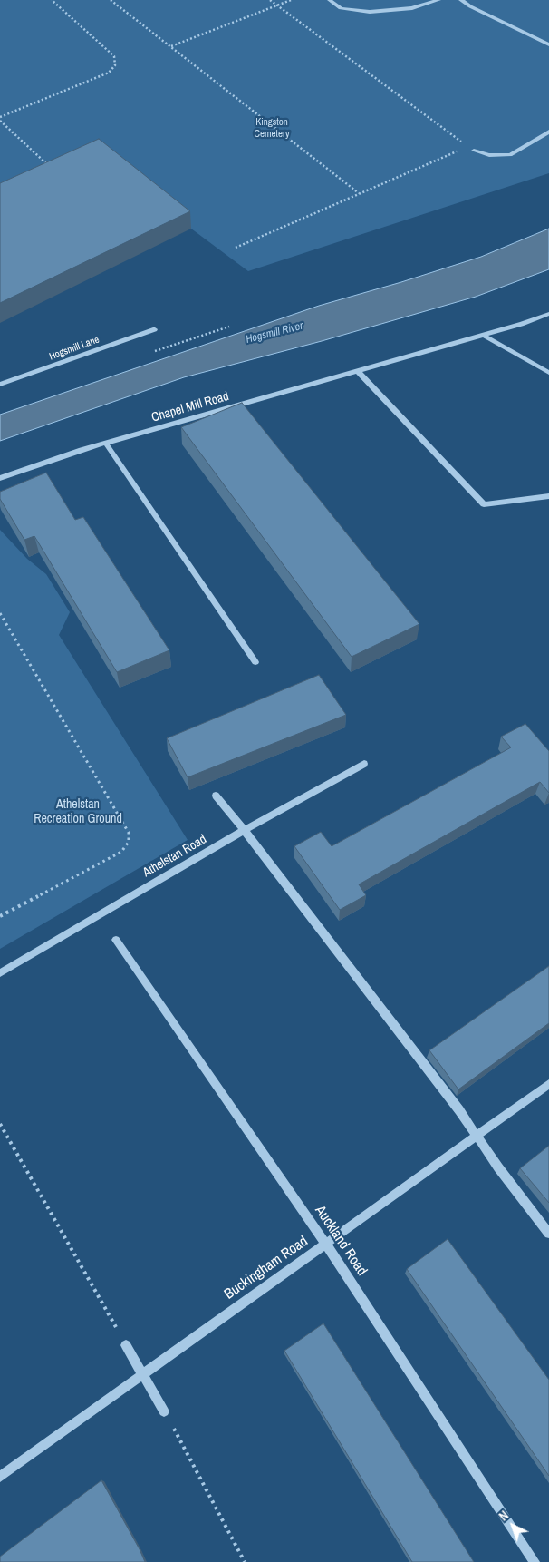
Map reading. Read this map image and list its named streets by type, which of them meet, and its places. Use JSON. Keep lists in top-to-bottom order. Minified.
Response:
{"streets":{"street":["Hogsmill Lane","Chapel Mill Road","Athelstan Road","Auckland Road","Buckingham Road"]},"crossings":[["Auckland Road","Buckingham Road"]],"water":["Hogsmill River"],"parks":["Kingston Cemetery","Athelstan Recreation Ground"],"north":"top left"}
